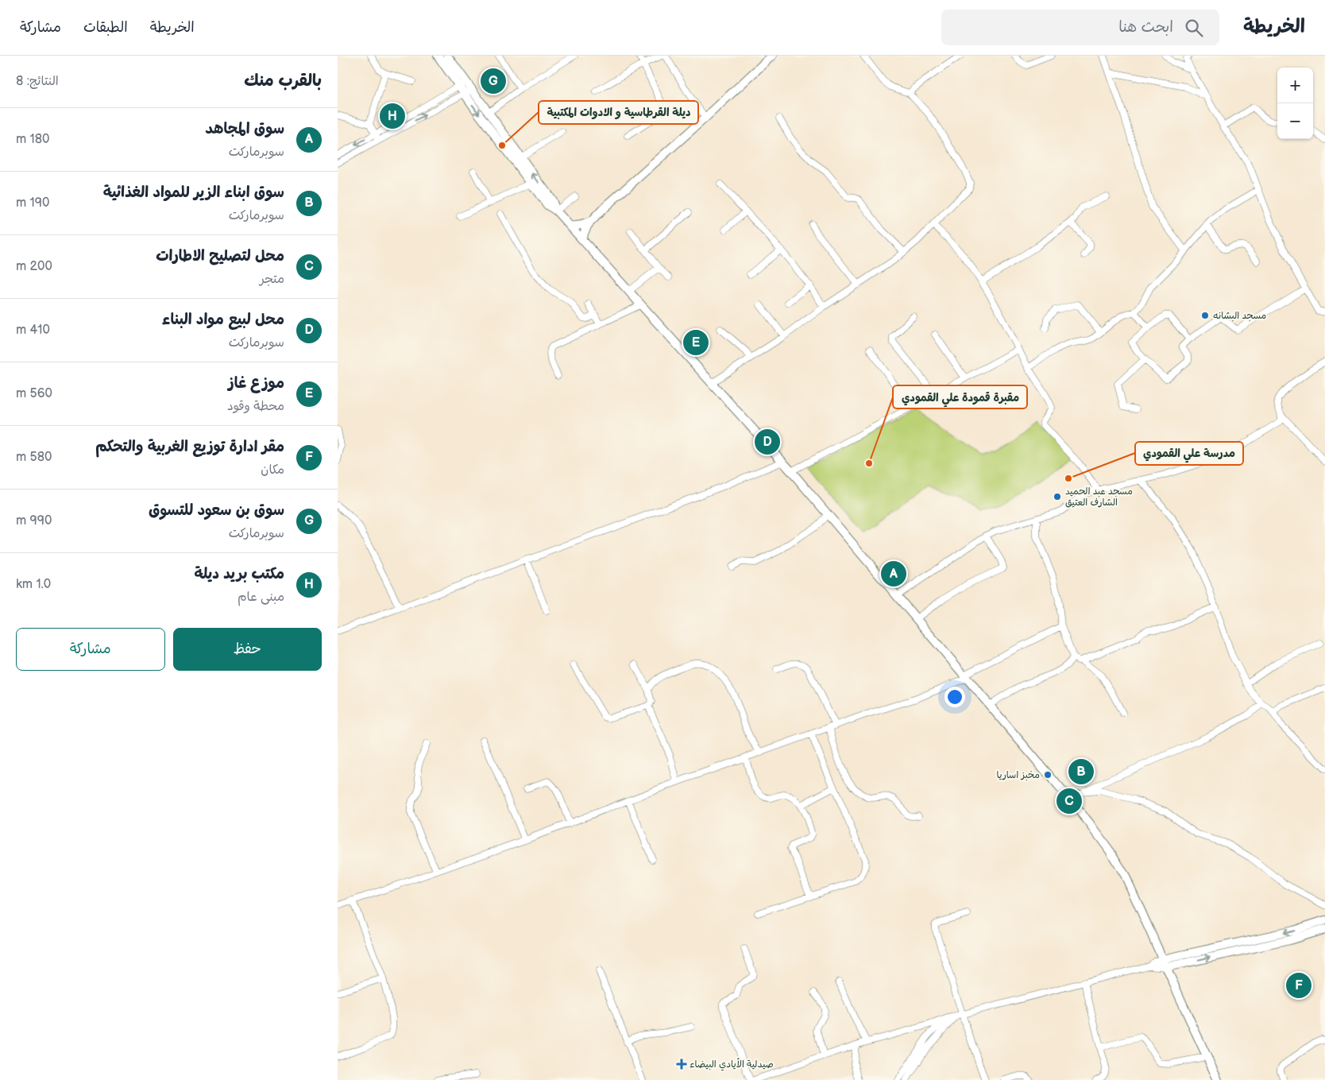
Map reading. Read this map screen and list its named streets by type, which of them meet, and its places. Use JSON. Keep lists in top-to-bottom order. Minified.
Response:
{"places":{"other":["ديلة القرطاسية و الادوات المكتبية","مسجد البشانه","مقبرة قمودة علي القمودي","مدرسة علي القمودي","مسجد عبد الحميد الشارف العتيق","مخبز اساريا"],"health":["صيدلية الأيادي البيضاء"]},"page":{"header":"الخريطة","search":"ابحث هنا","nav":["الخريطة","الطبقات","مشاركة"],"heading":["بالقرب منك","النتائج: 8"],"pins":["G","H","E","D","A","B","C","F"],"map_buttons":["+","−"],"list":[{"mark":"A","name":"سوق المجاهد","note":"سوبرماركت","value":"180 m"},{"mark":"B","name":"سوق ابناء الزير للمواد الغذائية","note":"سوبرماركت","value":"190 m"},{"mark":"C","name":"محل لتصليح الاطارات","note":"متجر","value":"200 m"},{"mark":"D","name":"محل لبيع مواد البناء","note":"سوبرماركت","value":"410 m"},{"mark":"E","name":"موزع غاز","note":"محطة وقود","value":"560 m"},{"mark":"F","name":"مقر ادارة توزيع الغربية والتحكم","note":"مكان","value":"580 m"},{"mark":"G","name":"سوق بن سعود للتسوق","note":"سوبرماركت","value":"990 m"},{"mark":"H","name":"مكتب بريد ديلة","note":"مبنى عام","value":"1.0 km"}],"buttons":["حفظ","مشاركة"]}}
